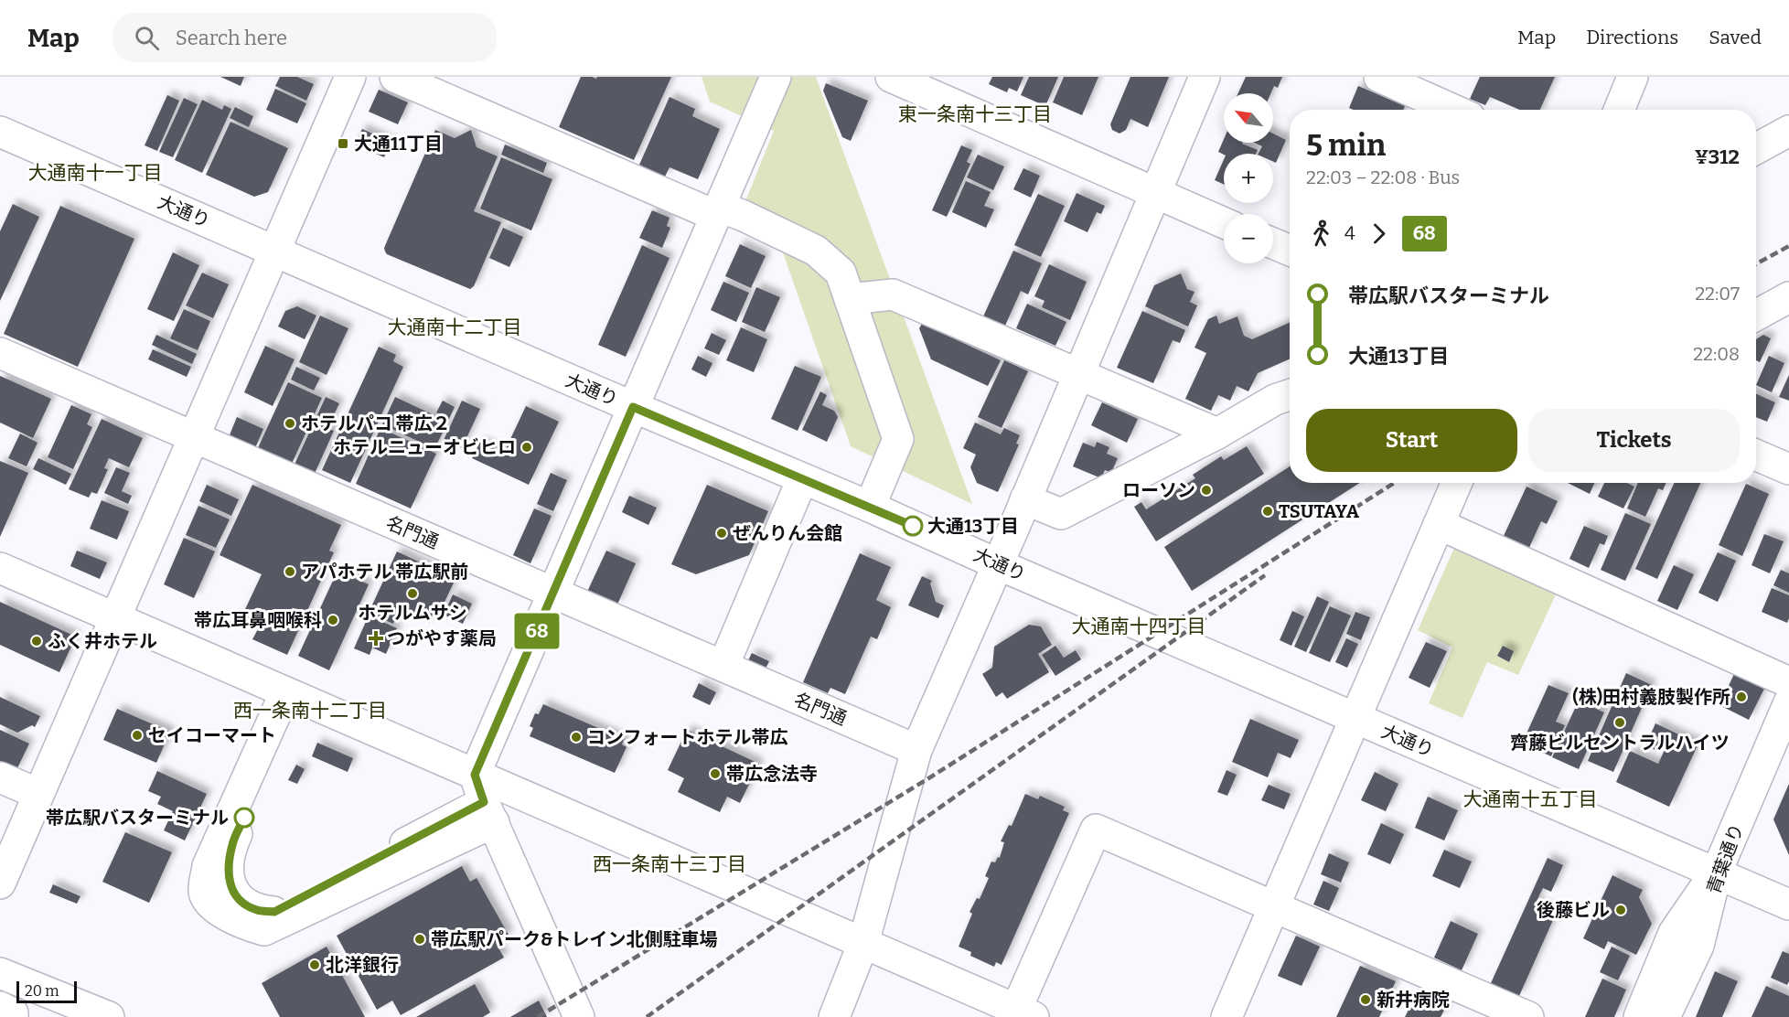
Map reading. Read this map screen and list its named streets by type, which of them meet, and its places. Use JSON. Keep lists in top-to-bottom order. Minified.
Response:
{"streets":{"main road":["大通り","名門通","青葉通り"]},"crossings":[["大通り","青葉通り"]],"districts":["東一条南十三丁目","大通南十一丁目","大通南十二丁目","大通南十四丁目","西一条南十二丁目","大通南十五丁目","西一条南十三丁目"],"places":{"transit":["大通11丁目"],"other":["ホテルパコ 帯広２","ホテルニューオビヒロ","ローソン","TSUTAYA","大通13丁目","ぜんりん会館","アパホテル 帯広駅前","ホテルムサシ","帯広耳鼻咽喉科","ふく井ホテル","(株)田村義肢製作所","齊藤ビルセントラルハイツ","セイコーマート","コンフォートホテル帯広","帯広念法寺","帯広駅バスターミナル","後藤ビル","帯広駅パーク&トレイン北側駐車場","北洋銀行","新井病院"],"health":["つがやす薬局"]},"lines":["bus line 68"],"scale_bar":"20 m","north":"top left","page":{"header":"Map","search":"Search here","nav":["Map","Directions","Saved"],"on_map":"68","map_buttons":["+","−"],"heading":["5 min","22:03 – 22:08 · Bus","¥312"],"legs":["4","68"],"list":[{"name":"帯広駅バスターミナル","value":"22:07"},{"name":"大通13丁目","value":"22:08"}],"buttons":["Start","Tickets"],"scale":"20 m"}}
